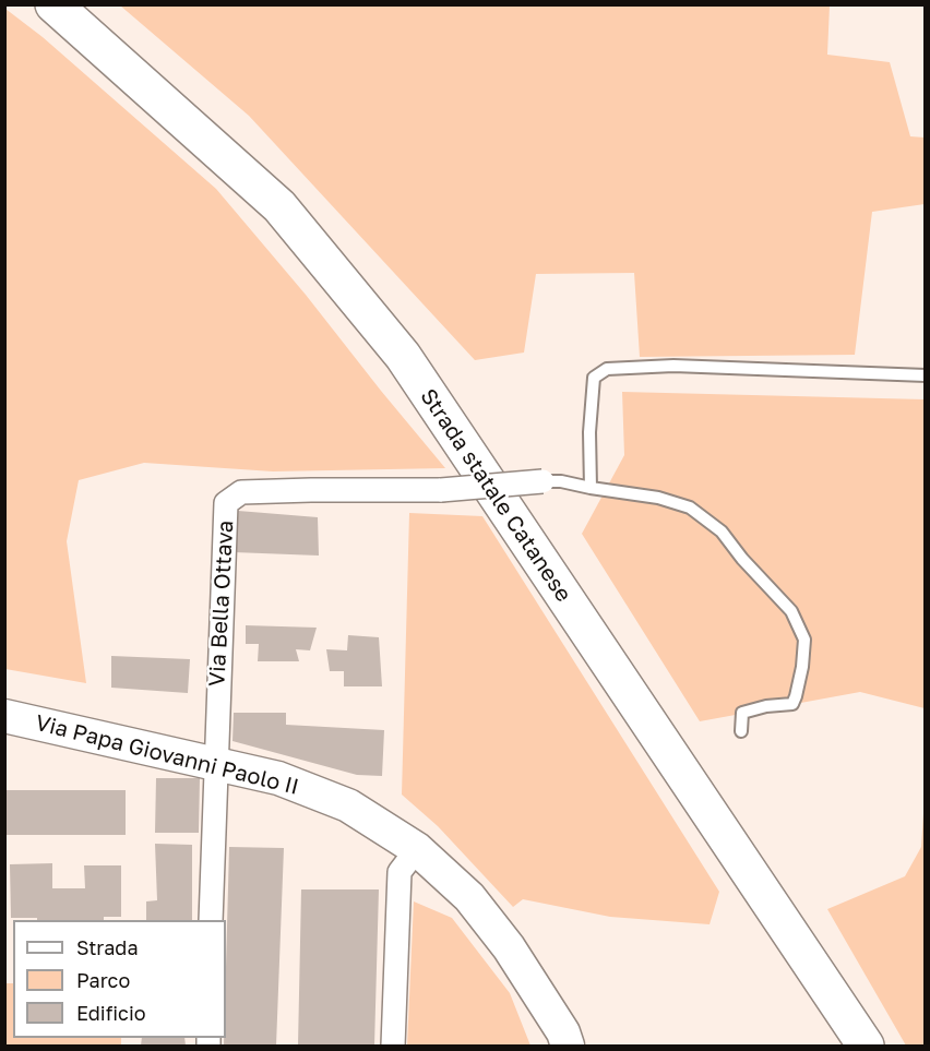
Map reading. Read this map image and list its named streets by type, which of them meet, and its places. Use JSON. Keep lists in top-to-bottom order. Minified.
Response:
{"streets":{"main road":["Strada statale Catanese"],"street":["Via Bella Ottava","Via Papa Giovanni Paolo II"]},"crossings":[["Via Bella Ottava","Via Papa Giovanni Paolo II"]],"legend":["Strada","Parco","Edificio"]}
